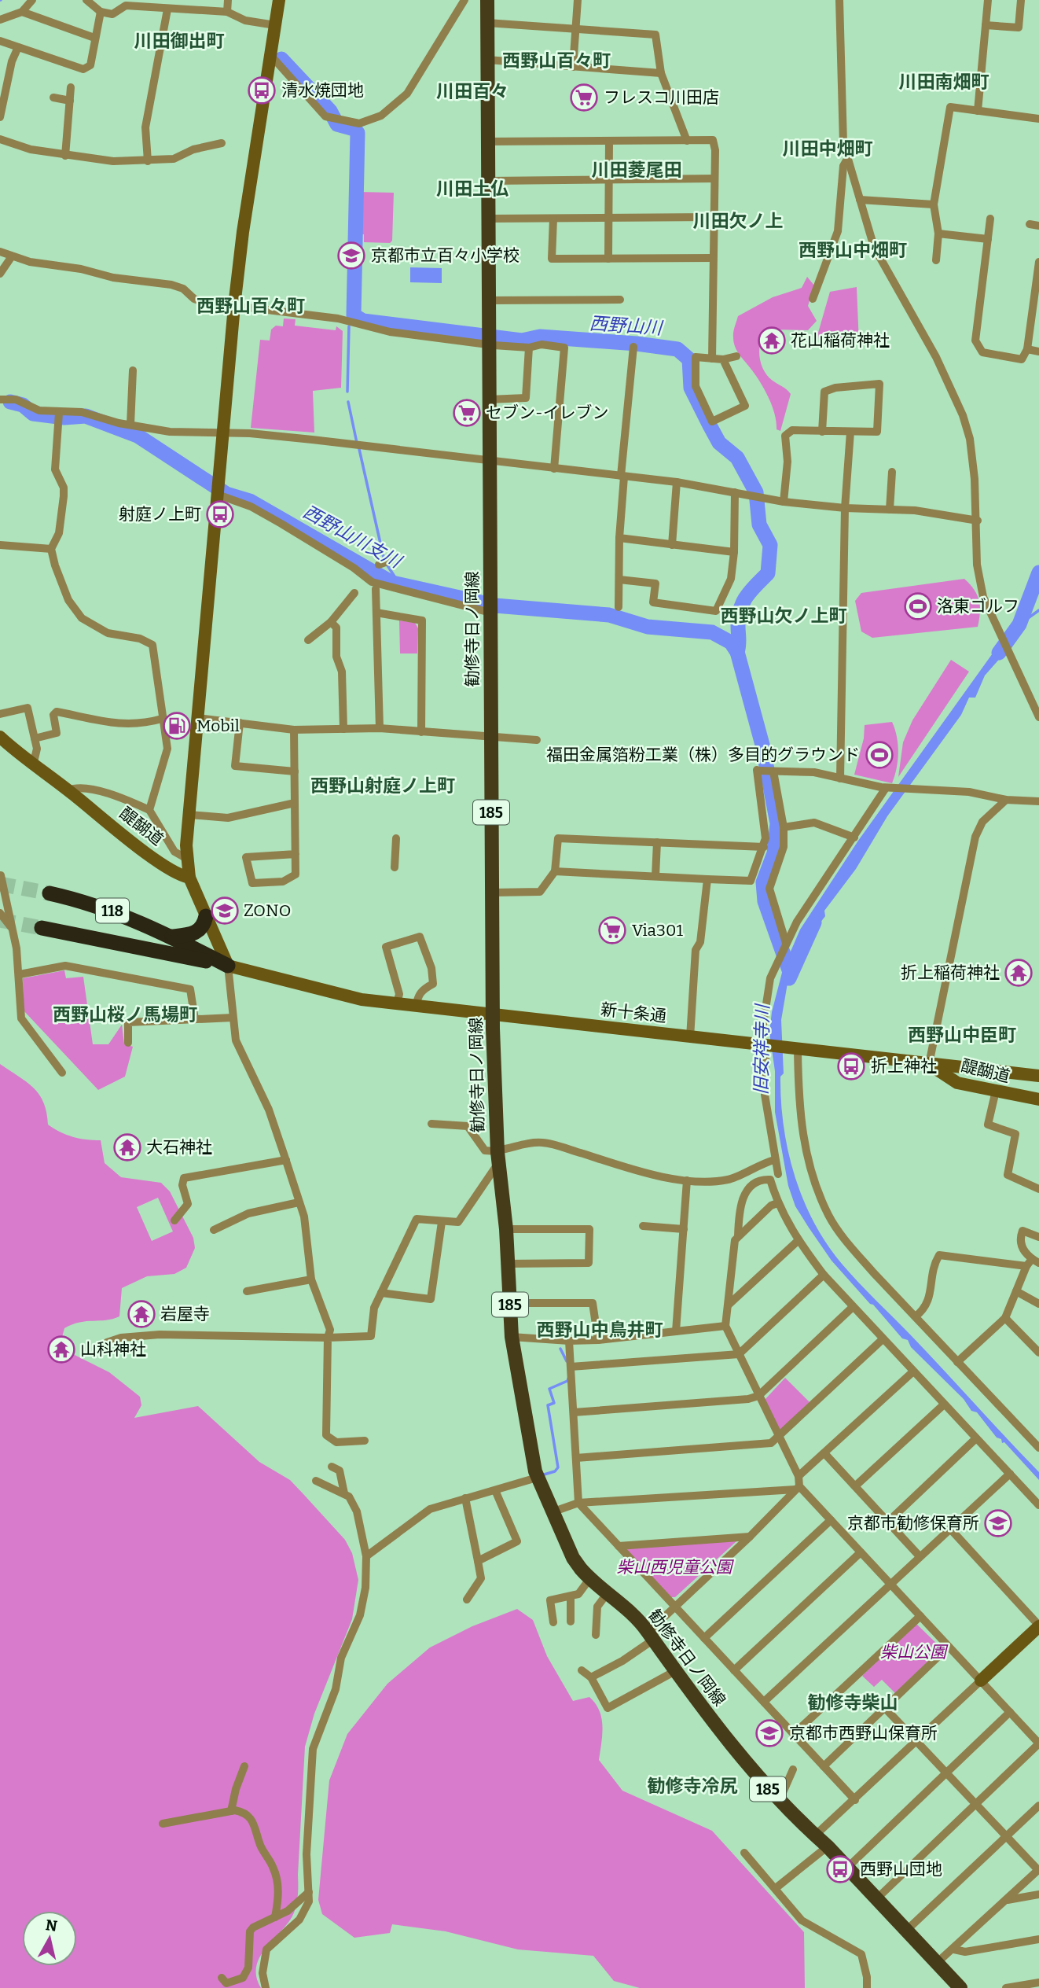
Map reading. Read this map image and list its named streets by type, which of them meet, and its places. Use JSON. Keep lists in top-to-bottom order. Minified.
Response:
{"streets":{"highway":["118"],"main road":["勧修寺日ノ岡線","185","醍醐道","新十条通"]},"crossings":[["勧修寺日ノ岡線","新十条通"],["醍醐道","新十条通"],["118","新十条通"]],"districts":["川田御出町","西野山百々町","川田南畑町","川田百々","川田中畑町","川田菱尾田","川田土仏","川田欠ノ上","西野山中畑町","西野山百々町","西野山欠ノ上町","西野山射庭ノ上町","西野山桜ノ馬場町","西野山中臣町","西野山中鳥井町","勧修寺柴山","勧修寺冷尻"],"water":["西野山川","西野山川支川","旧安祥寺川"],"parks":["柴山西児童公園","柴山公園"],"places":{"bus stop":["清水焼団地","射庭ノ上町","折上神社","西野山団地"],"supermarket":["フレスコ川田店","セブン-イレブン","Via301"],"school or university":["京都市立百々小学校","ZONO","京都市勧修保育所","京都市西野山保育所"],"temple":["花山稲荷神社","折上稲荷神社","大石神社","岩屋寺","山科神社"],"sports":["洛東ゴルフ","福田金属箔粉工業（株）多目的グラウンド"],"fuel station":["Mobil"]},"north":"top"}
